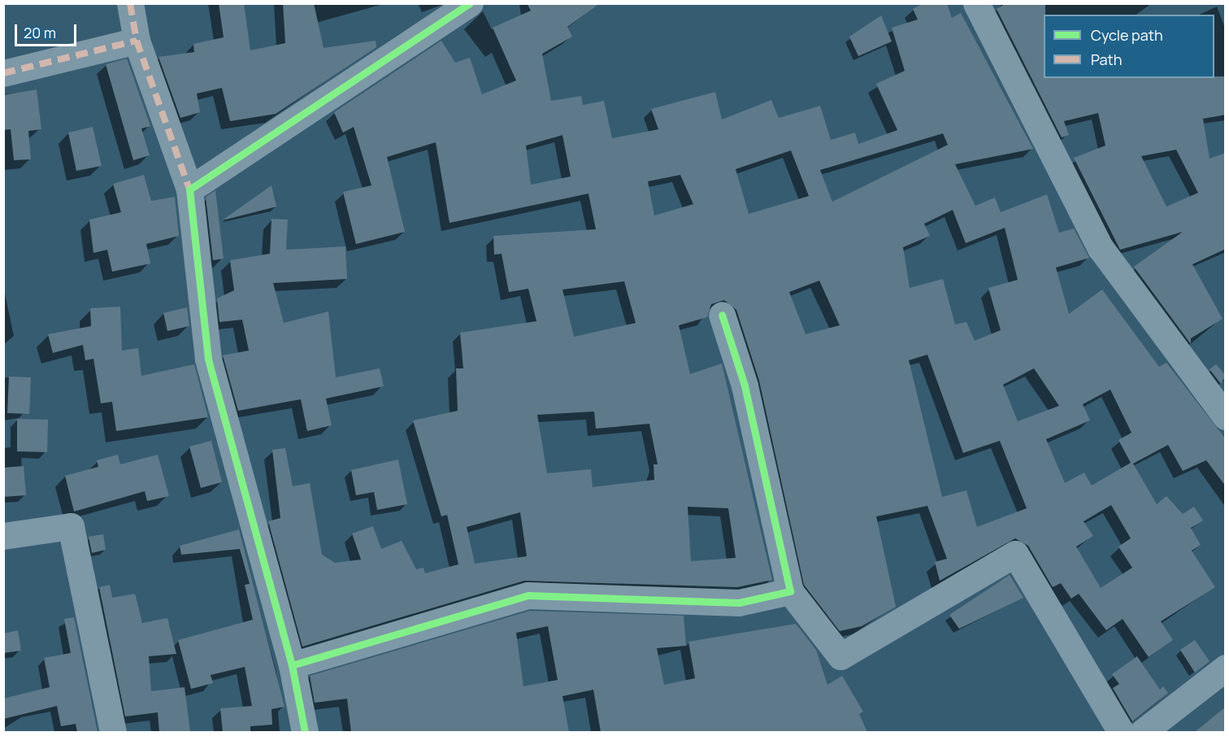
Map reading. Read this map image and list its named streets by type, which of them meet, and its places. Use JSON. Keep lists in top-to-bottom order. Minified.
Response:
{"legend":["Cycle path","Path"],"scale_bar":"20 m"}
